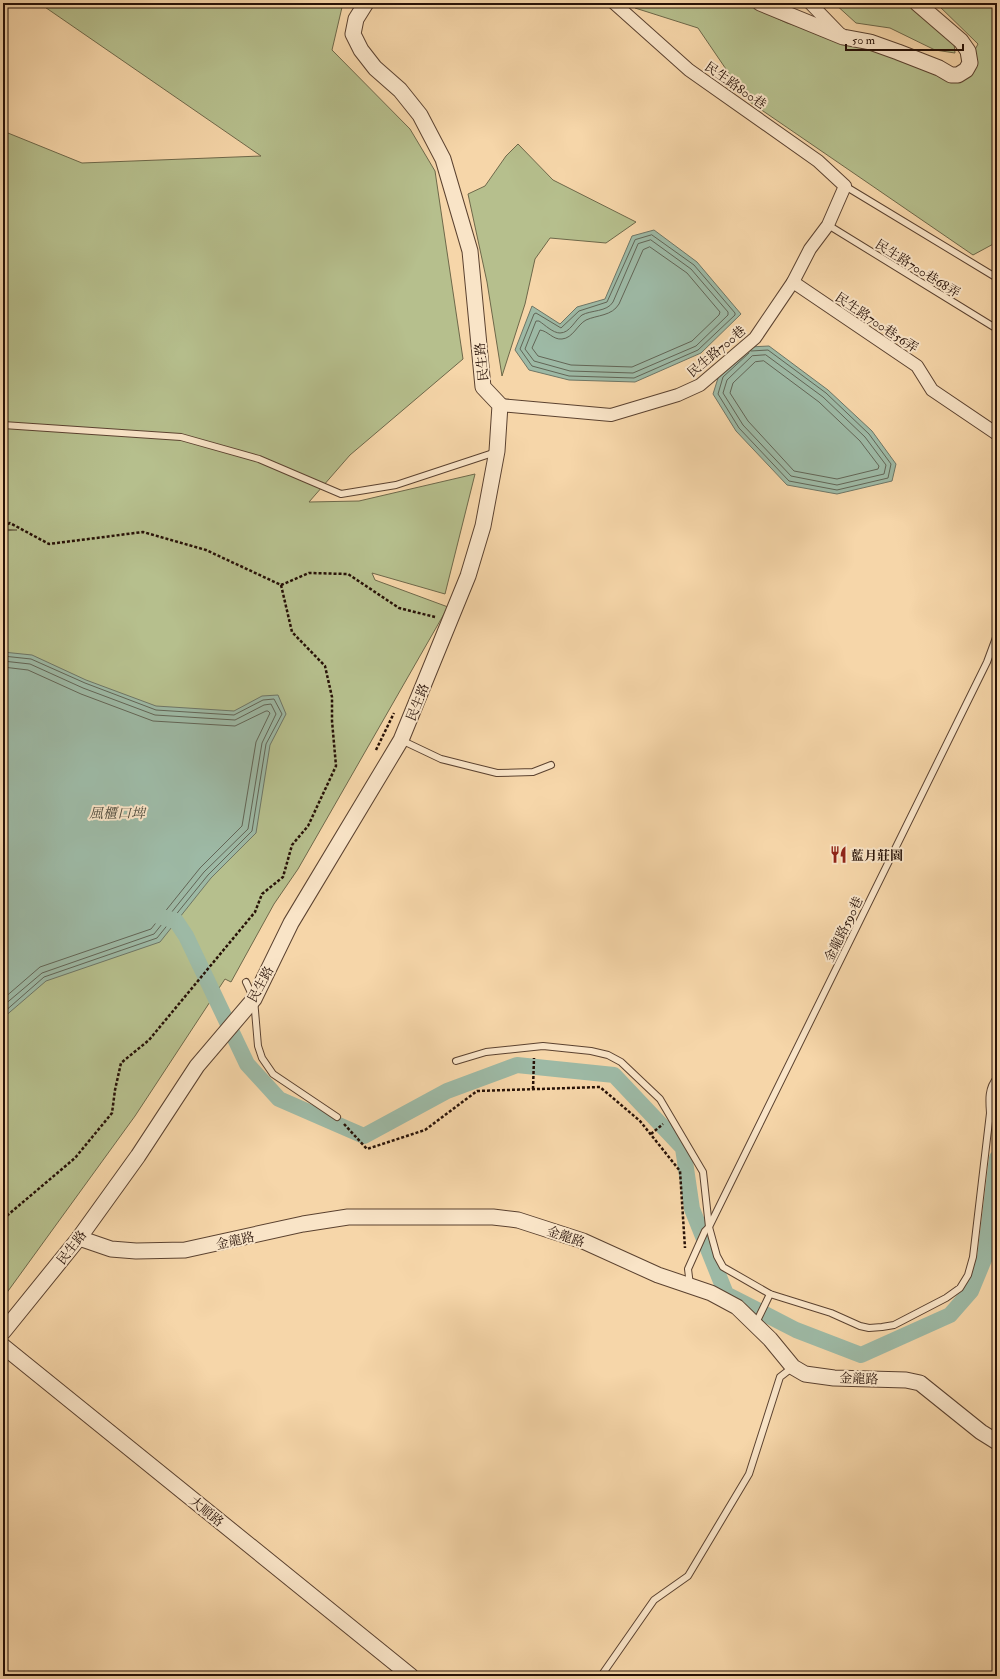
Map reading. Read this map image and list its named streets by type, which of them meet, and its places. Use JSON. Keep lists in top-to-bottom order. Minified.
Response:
{"streets":{"street":["民生路800巷","民生路700巷56弄","民生路700巷","民生路","金龍路","大順路"],"lane":["民生路700巷68弄","金龍路590巷"]},"crossings":[["民生路800巷","民生路700巷"],["民生路700巷68弄","民生路700巷"],["民生路700巷56弄","民生路700巷"],["民生路700巷","民生路"],["民生路","金龍路"]],"water":["風櫃口埤"],"places":{"restaurant":["藍月莊園"]},"scale_bar":"50 m"}
